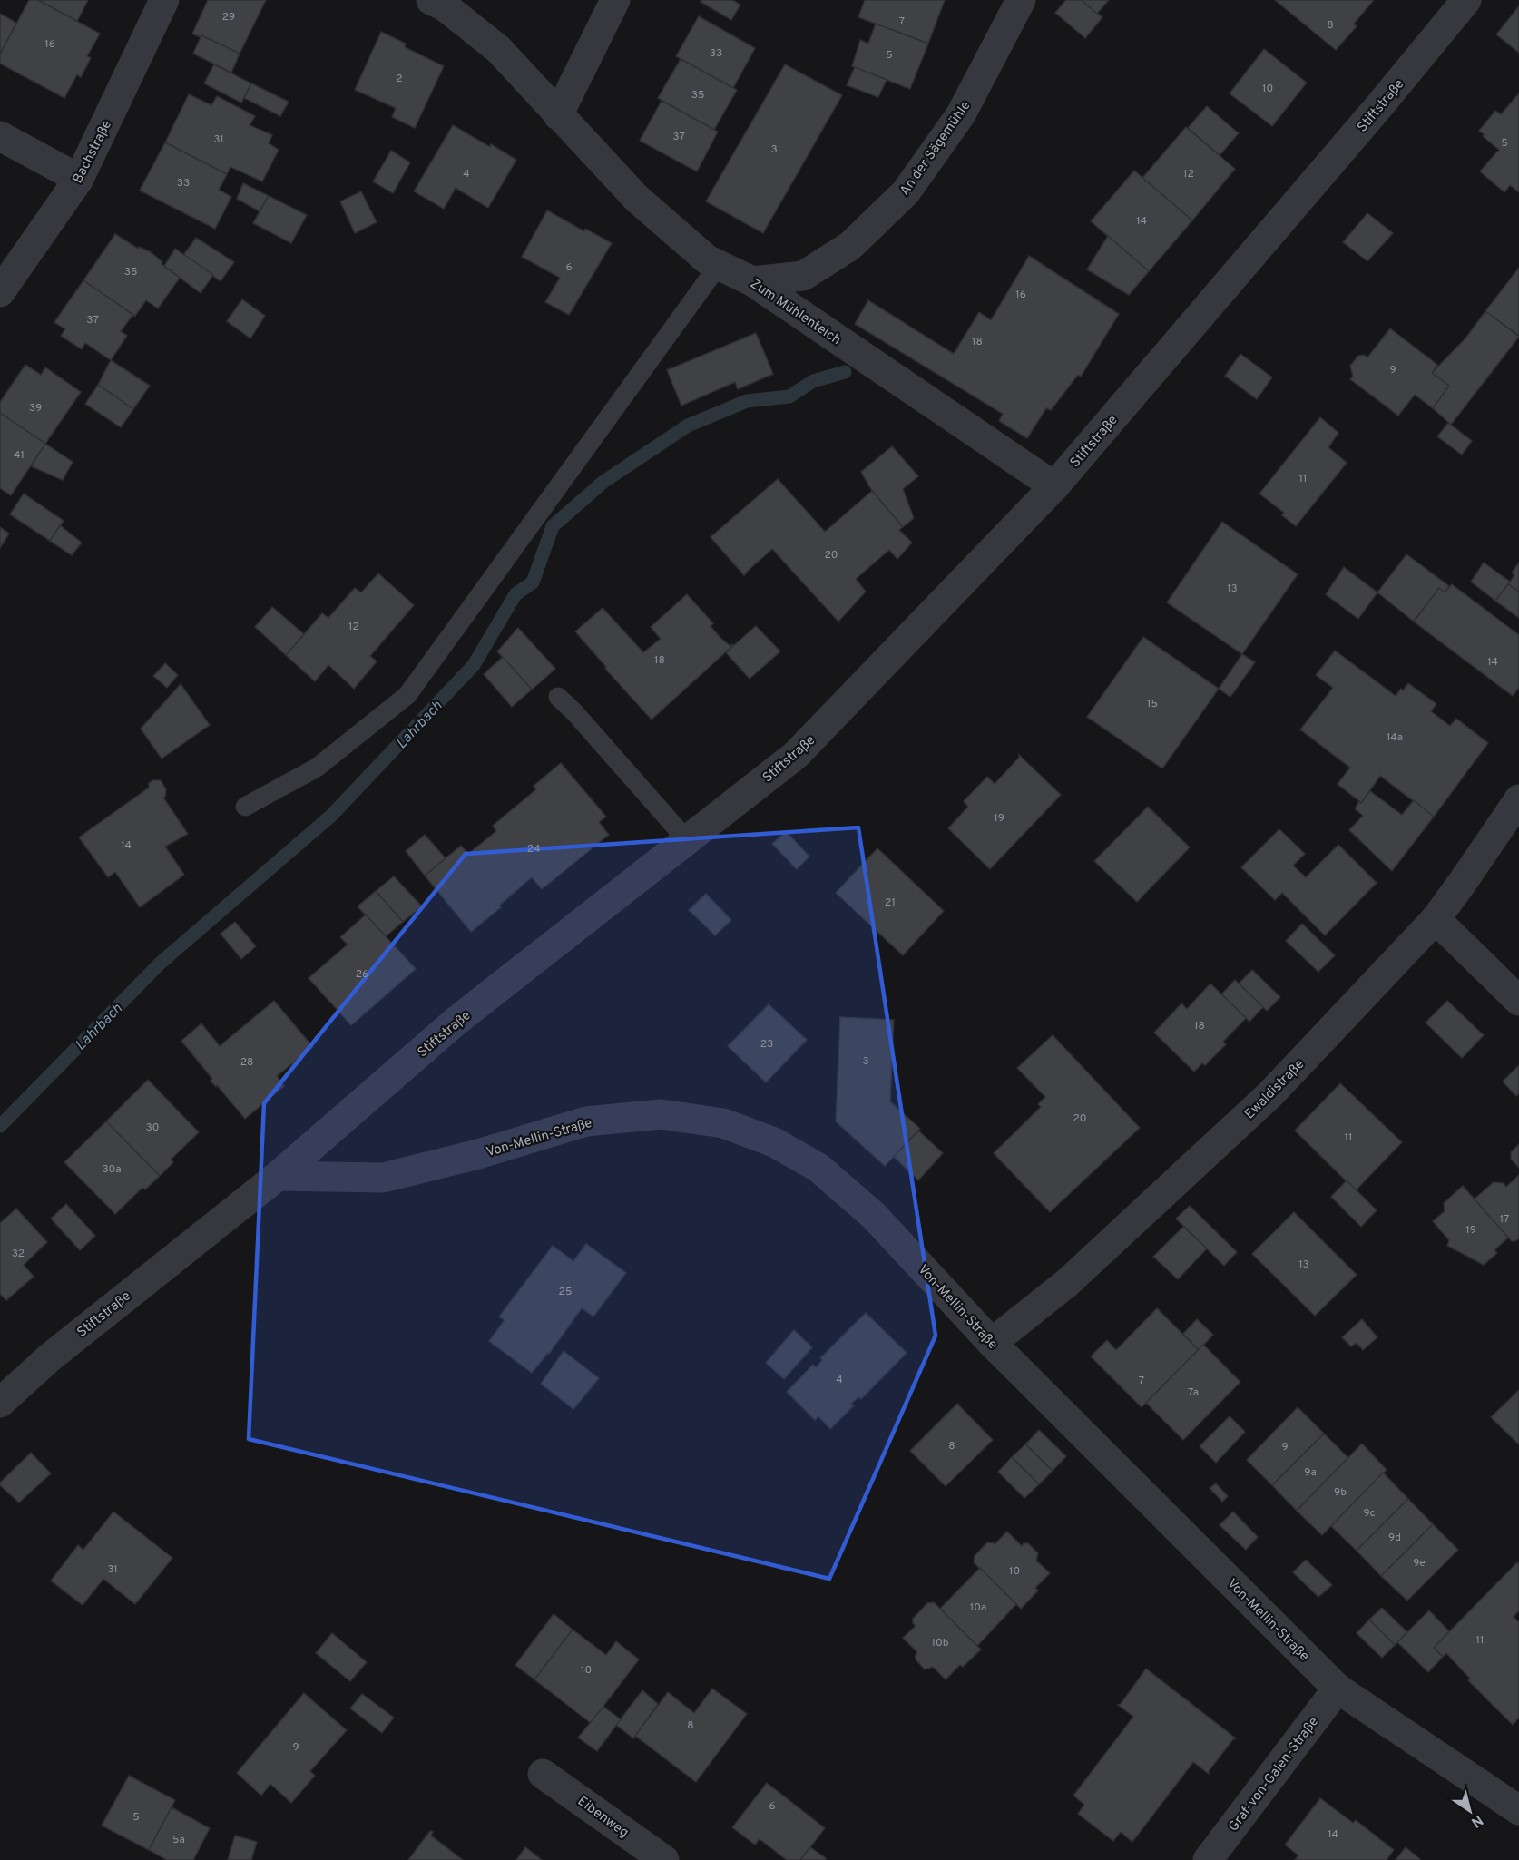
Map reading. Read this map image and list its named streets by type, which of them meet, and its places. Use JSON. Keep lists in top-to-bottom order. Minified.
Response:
{"streets":{"street":["Stiftstraße","An der Sägemühle","Bachstraße","Zum Mühlenteich","Ewaldistraße","Von-Mellin-Straße","Graf-von-Galen-Straße","Eibenweg"]},"crossings":[["Stiftstraße","Zum Mühlenteich"],["Stiftstraße","Von-Mellin-Straße"],["An der Sägemühle","Zum Mühlenteich"],["Ewaldistraße","Von-Mellin-Straße"],["Von-Mellin-Straße","Graf-von-Galen-Straße"]],"water":["Lahrbach"],"house_numbers":["29","7","8","16","33","5","2","10","35","37","31","5","3","4","12","33","14","6","35","16","37","18","9","39","41","11","20","13","12","18","14","15","14a","19","14","24","21","26","18","23","3","28","20","30","11","30a","17","19","32","13","25","4","7","7a","8","9","9a","9b","9c","9d","9e","31","10","10a","11","10b","10","8","9","6","5","14","5a"],"north":"bottom right"}
